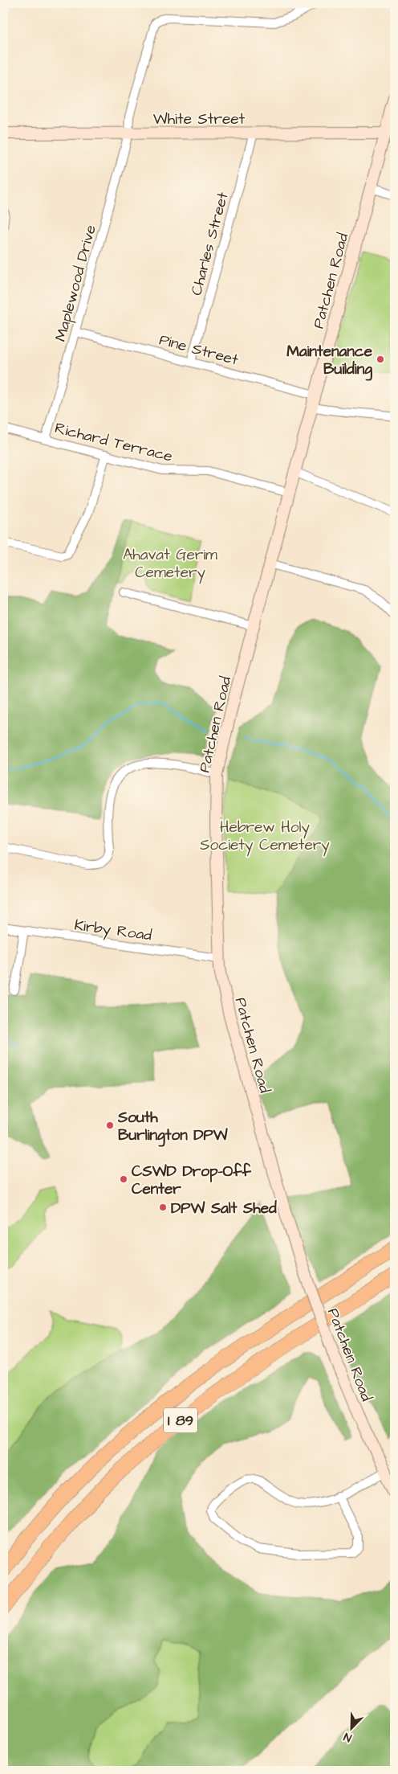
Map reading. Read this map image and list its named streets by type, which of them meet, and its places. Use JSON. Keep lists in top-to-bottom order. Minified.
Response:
{"streets":{"highway":["I 89"],"street":["White Street","Charles Street","Patchen Road","Maplewood Drive","Pine Street","Richard Terrace","Kirby Road"]},"crossings":[["White Street","Charles Street"],["White Street","Patchen Road"],["White Street","Maplewood Drive"],["Charles Street","Pine Street"],["Patchen Road","Pine Street"],["Patchen Road","Richard Terrace"],["Patchen Road","Kirby Road"],["Maplewood Drive","Pine Street"],["Maplewood Drive","Richard Terrace"]],"parks":["Ahavat Gerim Cemetery","Hebrew Holy Society Cemetery"],"places":["Maintenance Building","South Burlington DPW","CSWD Drop-Off Center","DPW Salt Shed"],"north":"bottom left"}
